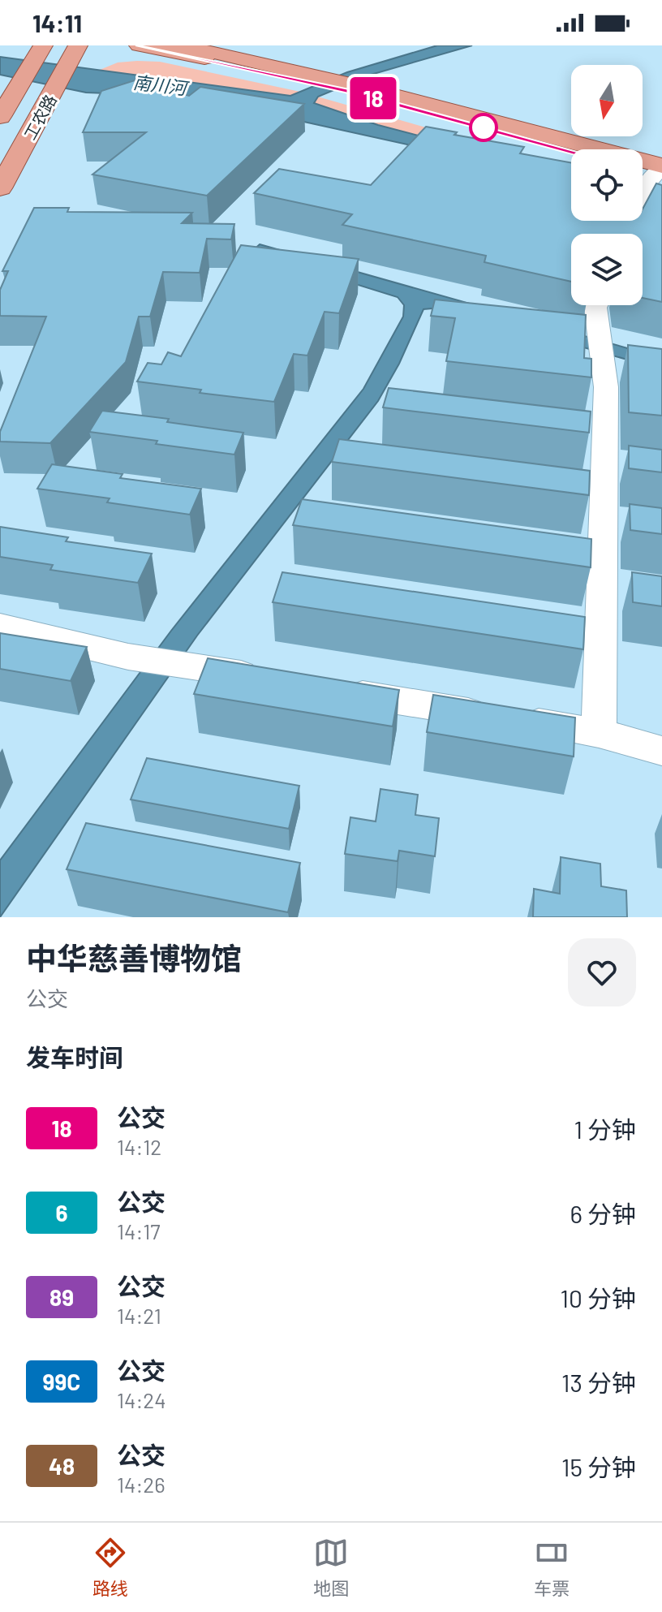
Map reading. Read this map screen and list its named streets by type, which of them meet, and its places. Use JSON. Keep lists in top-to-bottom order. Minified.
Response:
{"streets":{"main road":["工农路"]},"water":["南川河"],"lines":["bus line 18"],"north":"bottom","page":{"status":"14:11","on_map":"18","heading":[["中华慈善博物馆","公交"],"发车时间"],"list":[{"mark":"18","name":"公交","note":"14:12","value":"1 分钟"},{"mark":"6","name":"公交","note":"14:17","value":"6 分钟"},{"mark":"89","name":"公交","note":"14:21","value":"10 分钟"},{"mark":"99C","name":"公交","note":"14:24","value":"13 分钟"},{"mark":"48","name":"公交","note":"14:26","value":"15 分钟"}],"tabs":["路线","地图","车票"]}}
